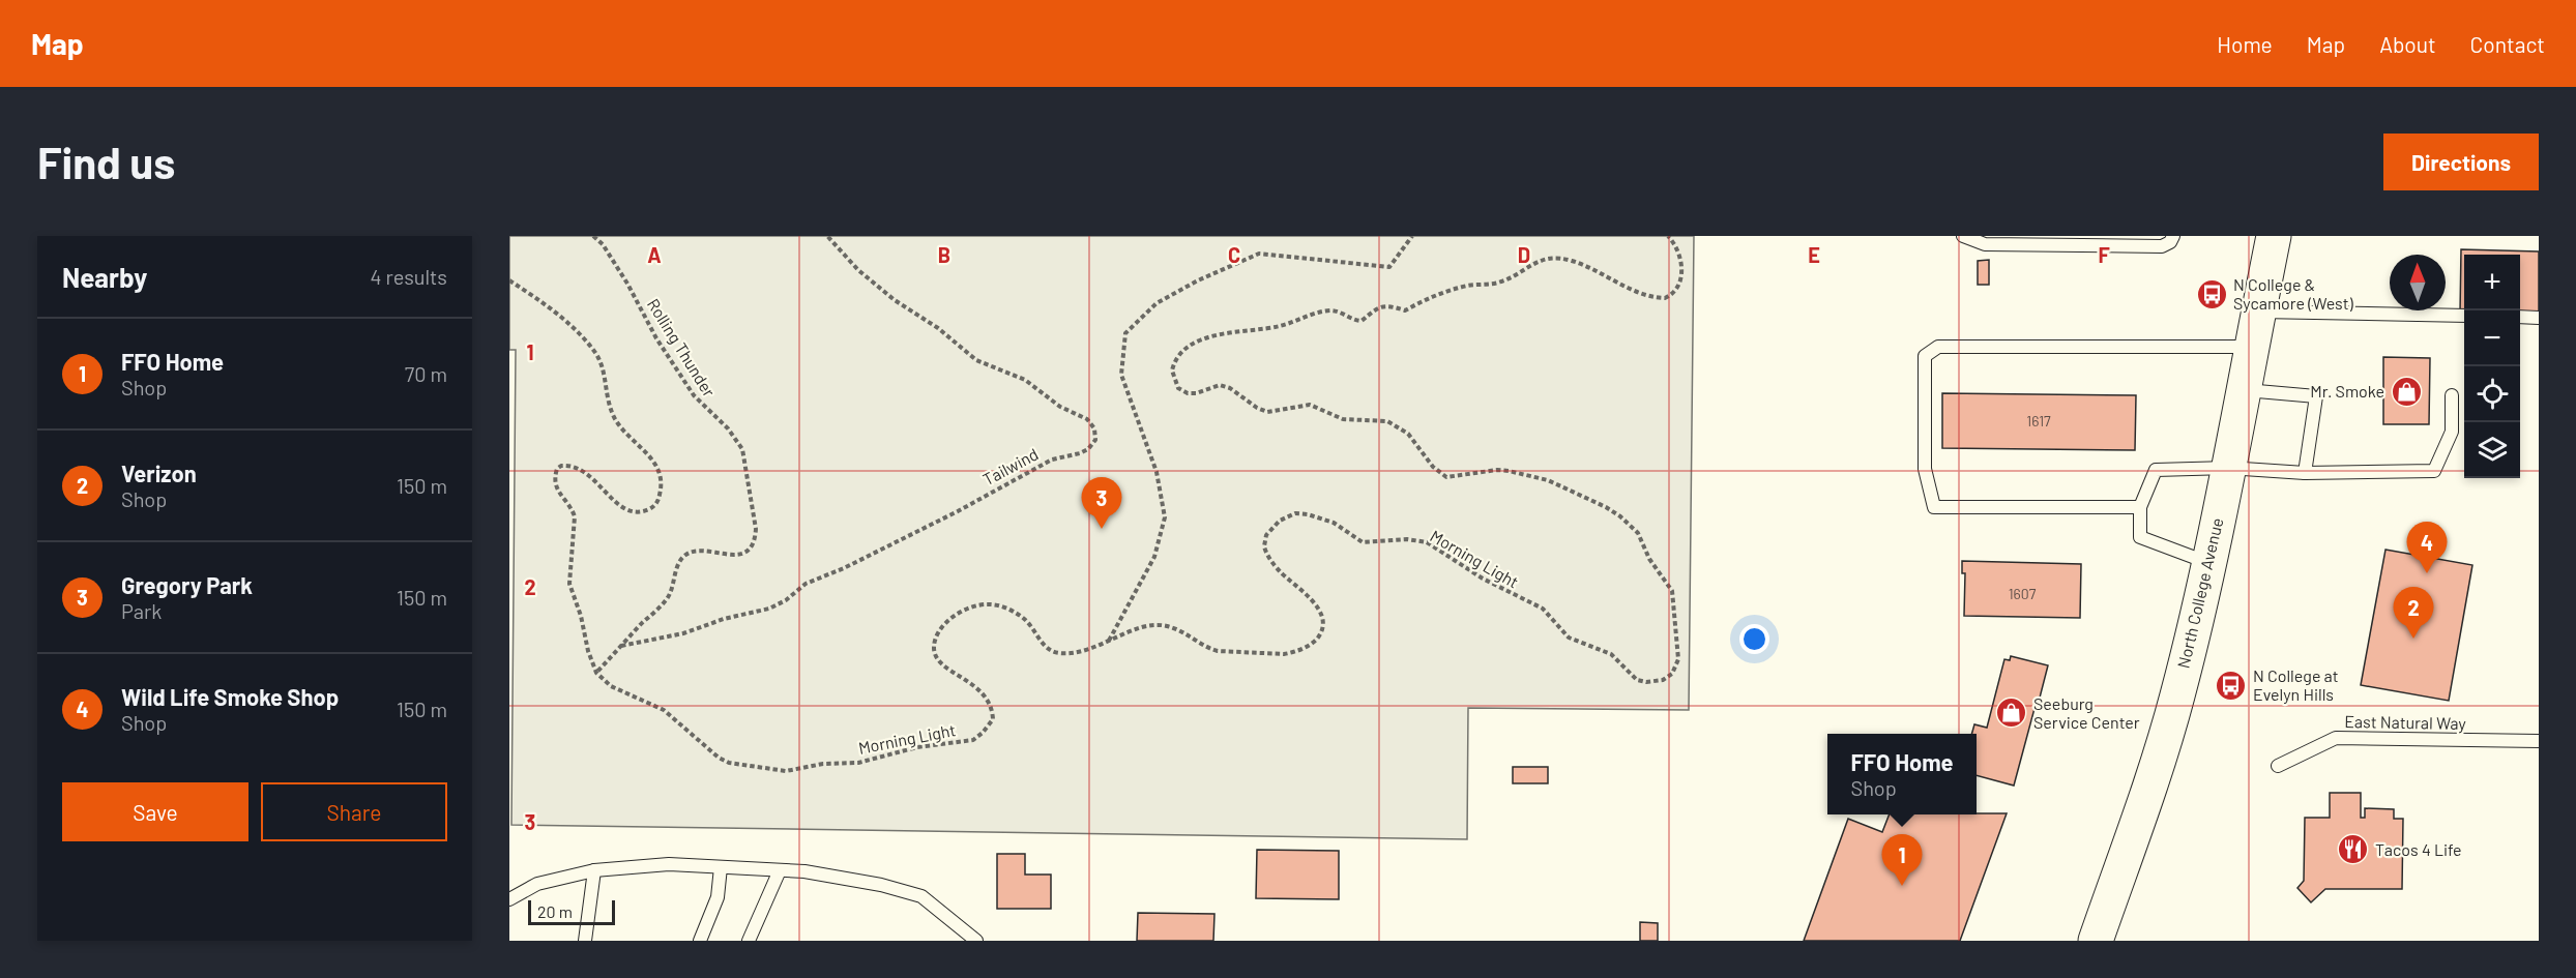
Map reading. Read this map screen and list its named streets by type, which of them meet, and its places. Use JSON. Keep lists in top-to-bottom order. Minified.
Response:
{"streets":{"main road":["North College Avenue"],"lane":["East Natural Way"],"path":["Rolling Thunder","Tailwind","Morning Light"]},"crossings":[["Rolling Thunder","Tailwind"],["Rolling Thunder","Morning Light"]],"places":{"bus stop":["N College & Sycamore (West)","N College at Evelyn Hills"],"shop":["Mr. Smoke","Seeburg Service Center"],"restaurant":["Tacos 4 Life"]},"house_numbers":["1617","1607"],"scale_bar":"20 m","north":"top","page":{"header":"Map","nav":["Home","Map","About","Contact"],"buttons":["Directions",["Save","Share"]],"title":"Find us","heading":["Nearby","4 results"],"map_buttons":["+","−"],"list":[{"mark":"1","name":"FFO Home","note":"Shop","value":"70 m"},{"mark":"2","name":"Verizon","note":"Shop","value":"150 m"},{"mark":"3","name":"Gregory Park","note":"Park","value":"150 m"},{"mark":"4","name":"Wild Life Smoke Shop","note":"Shop","value":"150 m"}],"pins":["3","4","2","1"],"popup":["FFO Home","Shop"],"scale":"20 m"},"grid":{"columns":["A","B","C","D","E","F"],"rows":["1","2","3"]}}
